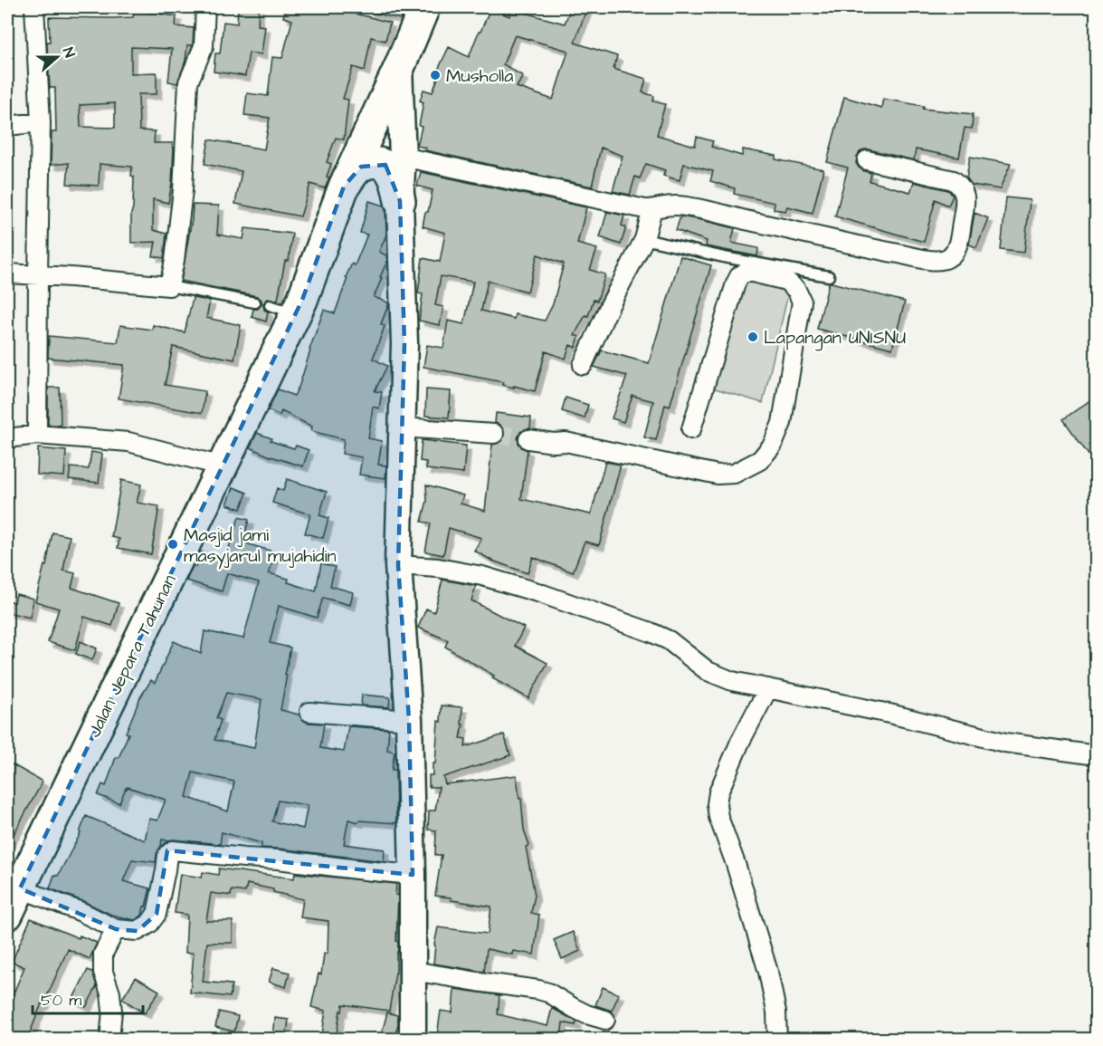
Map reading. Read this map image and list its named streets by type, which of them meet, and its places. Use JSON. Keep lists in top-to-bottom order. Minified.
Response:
{"streets":{"highway":["Jalan Jepara Tahunan"]},"places":["Musholla","Lapangan UNISNU","Masjid jami masyjarul mujahidin"],"scale_bar":"50 m","north":"right"}
